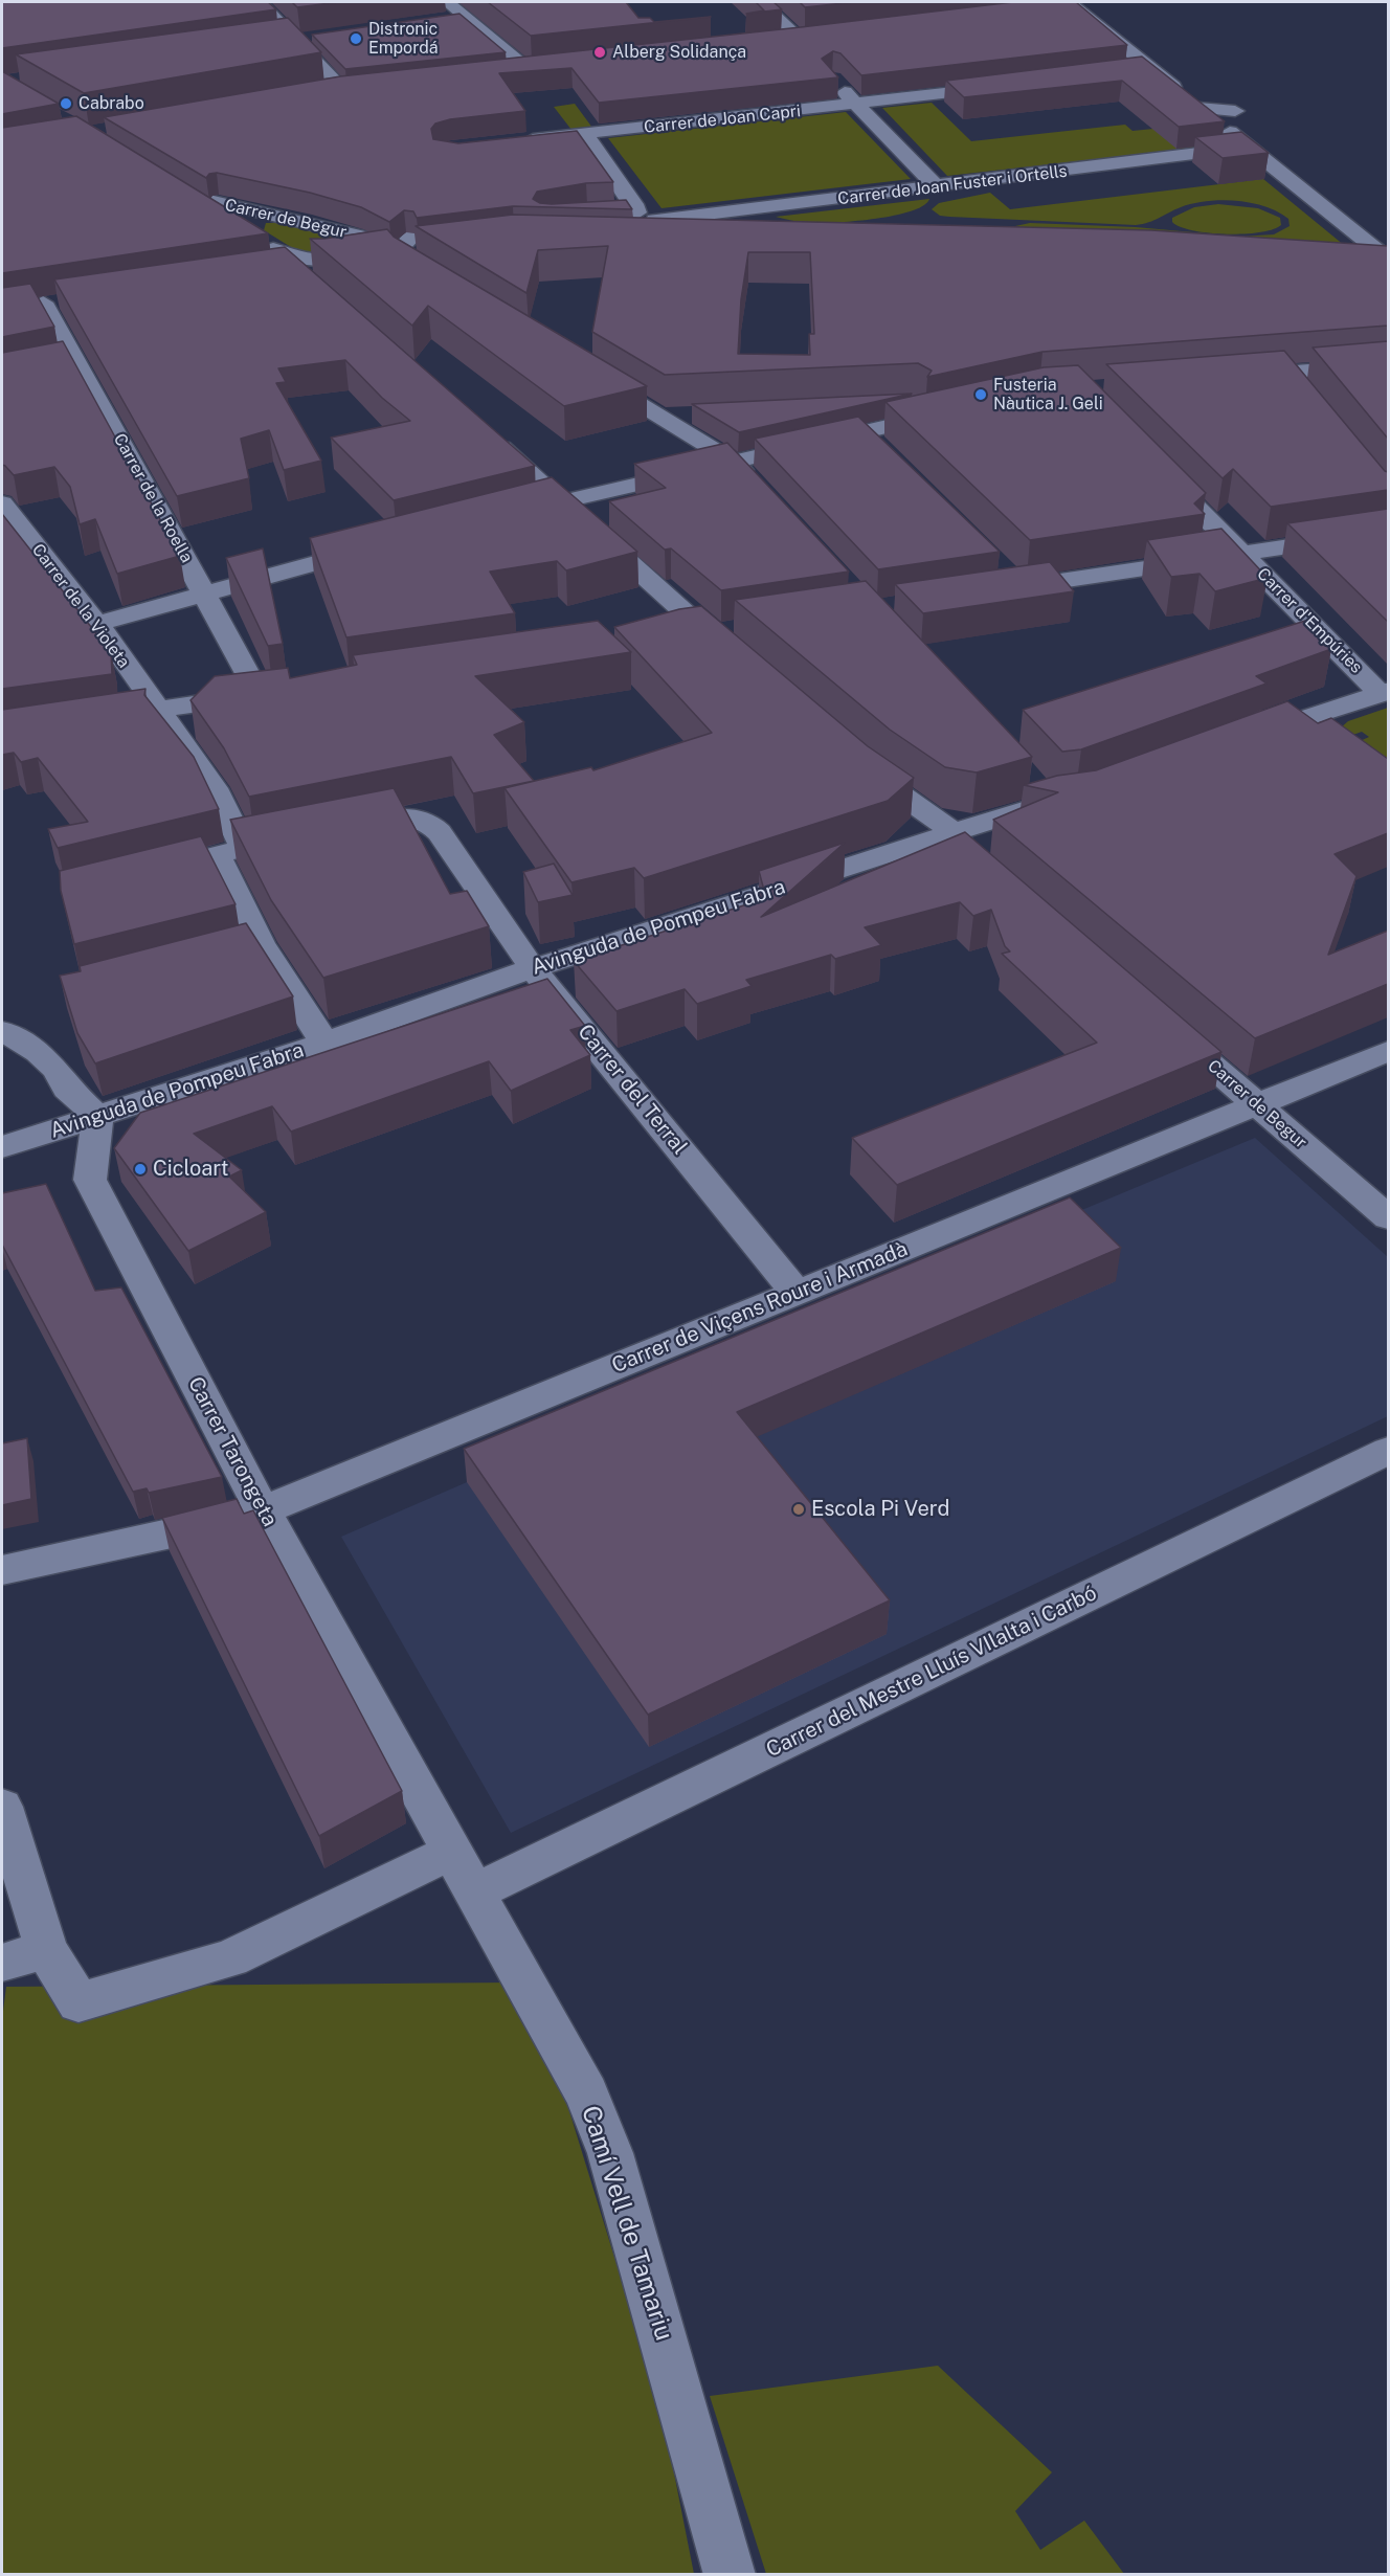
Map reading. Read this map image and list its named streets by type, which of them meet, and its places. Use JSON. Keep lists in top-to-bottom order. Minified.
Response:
{"streets":{"street":["Carrer de Joan Capri","Carrer de Joan Fuster i Ortells","Carrer de Begur","Carrer de la Roella","Carrer de la Violeta","Carrer d'Empúries","Avinguda de Pompeu Fabra","Carrer del Terral","Carrer de Viçens Roure i Armadà","Carrer Tarongeta","Carrer del Mestre Lluís VIlalta i Carbó","Camí Vell de Tamariu"]},"crossings":[["Carrer de Begur","Carrer de Viçens Roure i Armadà"],["Carrer de la Violeta","Avinguda de Pompeu Fabra"],["Avinguda de Pompeu Fabra","Carrer del Terral"],["Avinguda de Pompeu Fabra","Carrer Tarongeta"],["Carrer del Terral","Carrer de Viçens Roure i Armadà"],["Carrer de Viçens Roure i Armadà","Carrer Tarongeta"],["Carrer Tarongeta","Carrer del Mestre Lluís VIlalta i Carbó"],["Carrer Tarongeta","Camí Vell de Tamariu"],["Carrer del Mestre Lluís VIlalta i Carbó","Camí Vell de Tamariu"]],"places":["Distronic Empordá","Alberg Solidança","Cabrabo","Fusteria Nàutica J. Geli","Cicloart","Escola Pi Verd"]}
